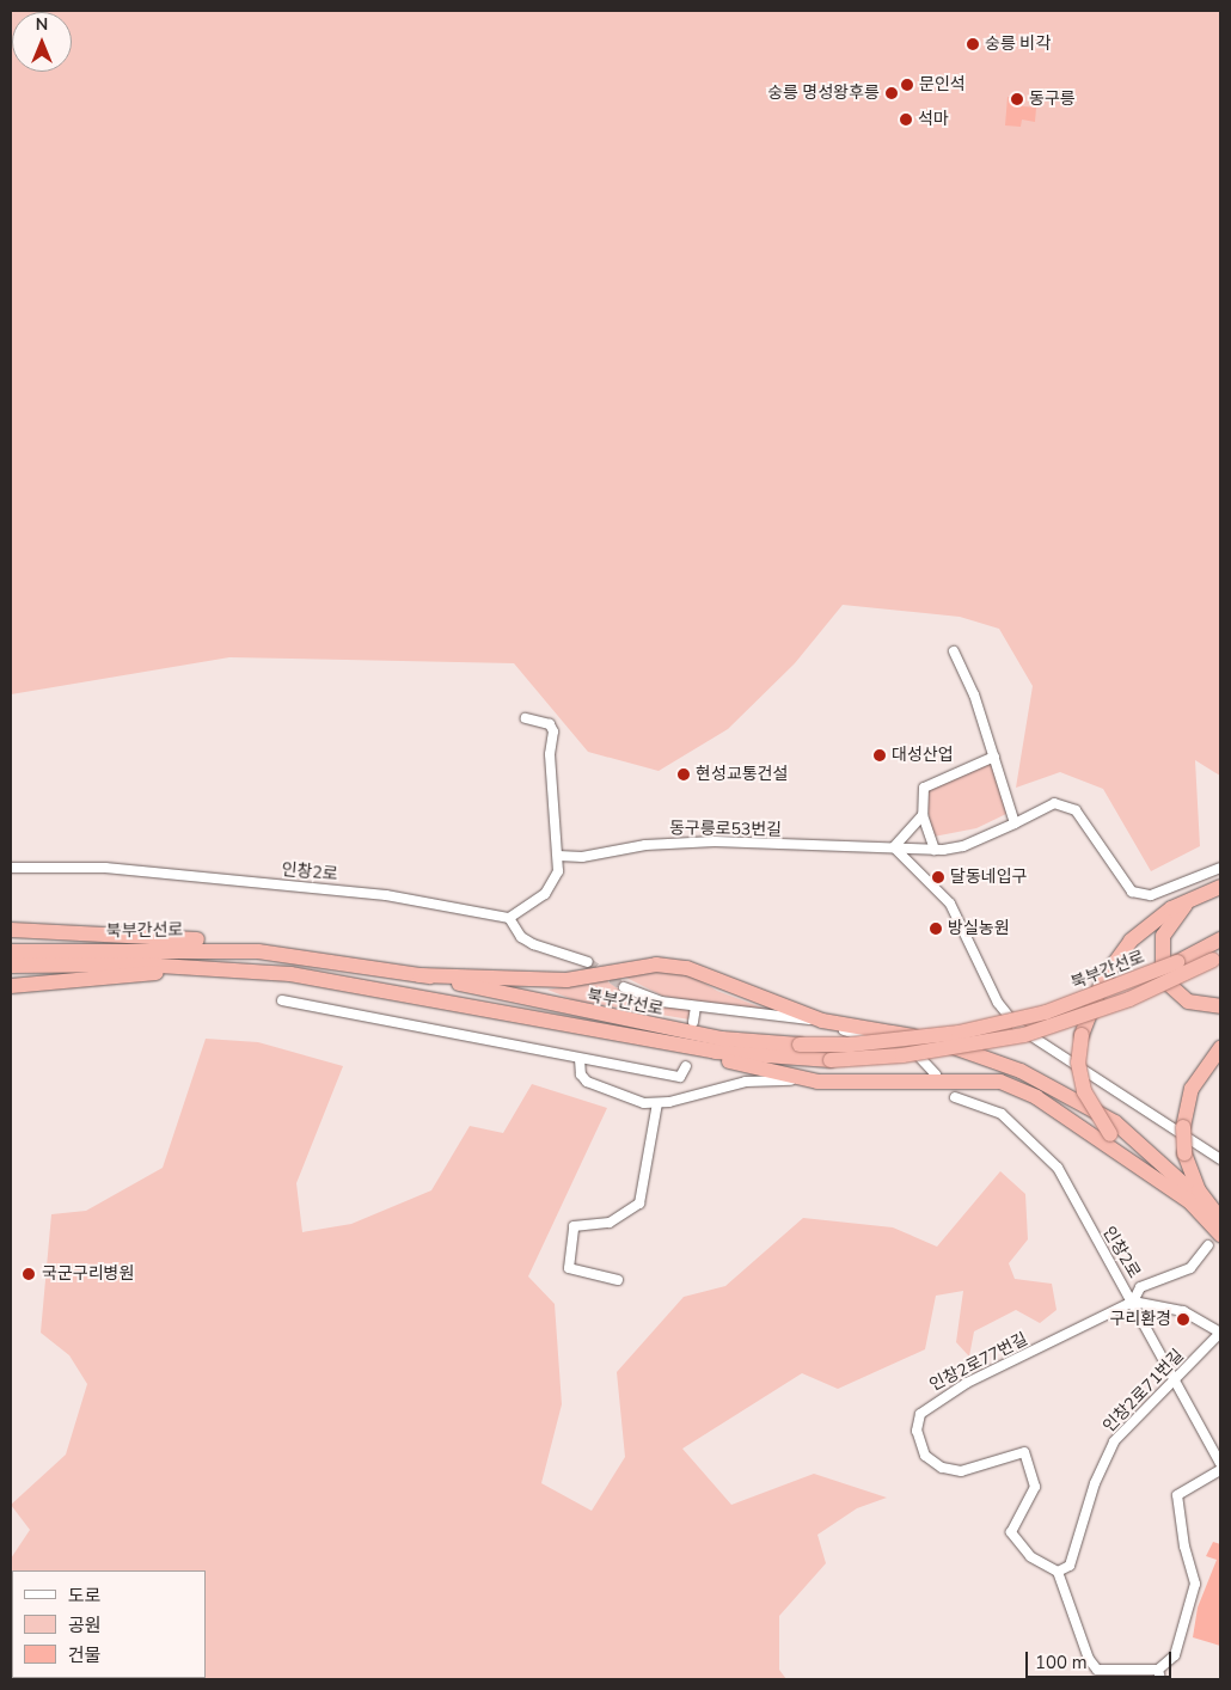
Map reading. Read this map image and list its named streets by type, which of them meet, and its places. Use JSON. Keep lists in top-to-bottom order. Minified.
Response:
{"streets":{"highway":["북부간선로"],"street":["동구릉로53번길","인창2로","인창2로77번길","인창2로71번길"]},"crossings":[["인창2로","인창2로77번길"],["인창2로","인창2로71번길"],["인창2로77번길","인창2로71번길"]],"places":["숭릉 비각","문인석","숭릉 명성왕후릉","동구릉","석마","대성산업","현성교통건설","달동네입구","방실농원","국군구리병원","구리환경"],"legend":["도로","공원","건물"],"scale_bar":"100 m","north":"top"}
